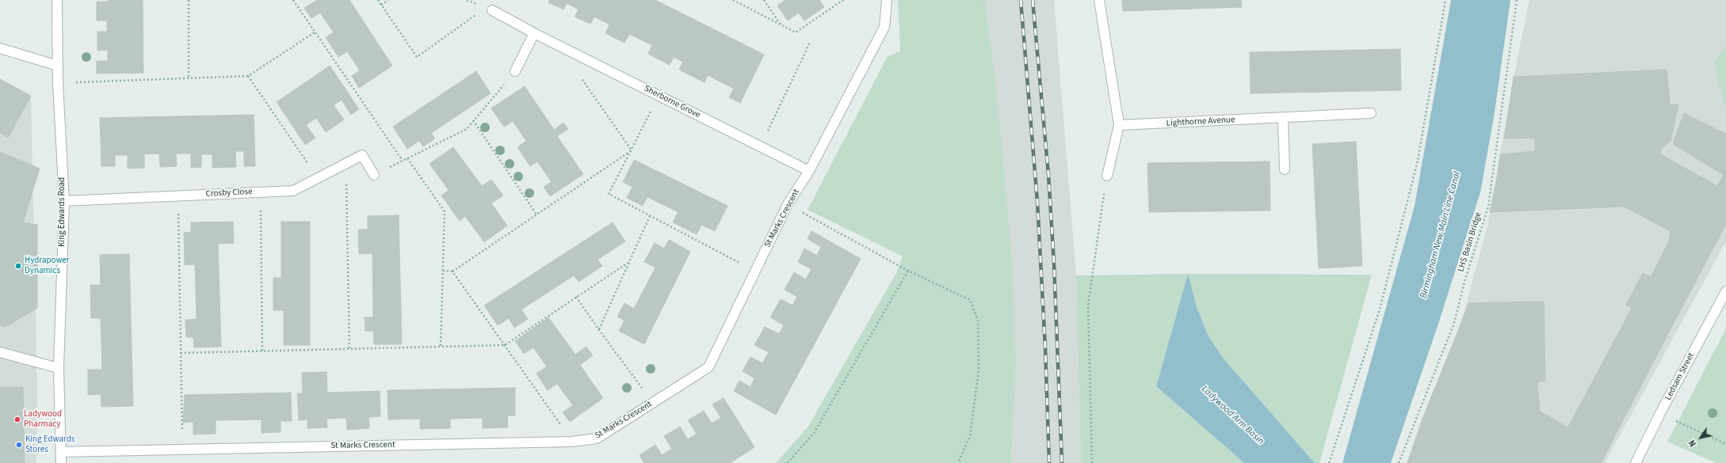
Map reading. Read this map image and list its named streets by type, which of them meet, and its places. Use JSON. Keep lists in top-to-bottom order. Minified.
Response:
{"streets":{"street":["Sherborne Grove","Lighthorne Avenue","Crosby Close","King Edwards Road","St Marks Crescent","Ledsam Street"],"path":["LHS Basin Bridge"]},"crossings":[["Sherborne Grove","St Marks Crescent"],["Crosby Close","King Edwards Road"],["King Edwards Road","St Marks Crescent"]],"water":["Birmingham New Main Line Canal","Ladywood Arm Basin"],"places":["Hydrapower Dynamics","Ladywood Pharmacy","King Edwards Stores"],"north":"bottom left"}
